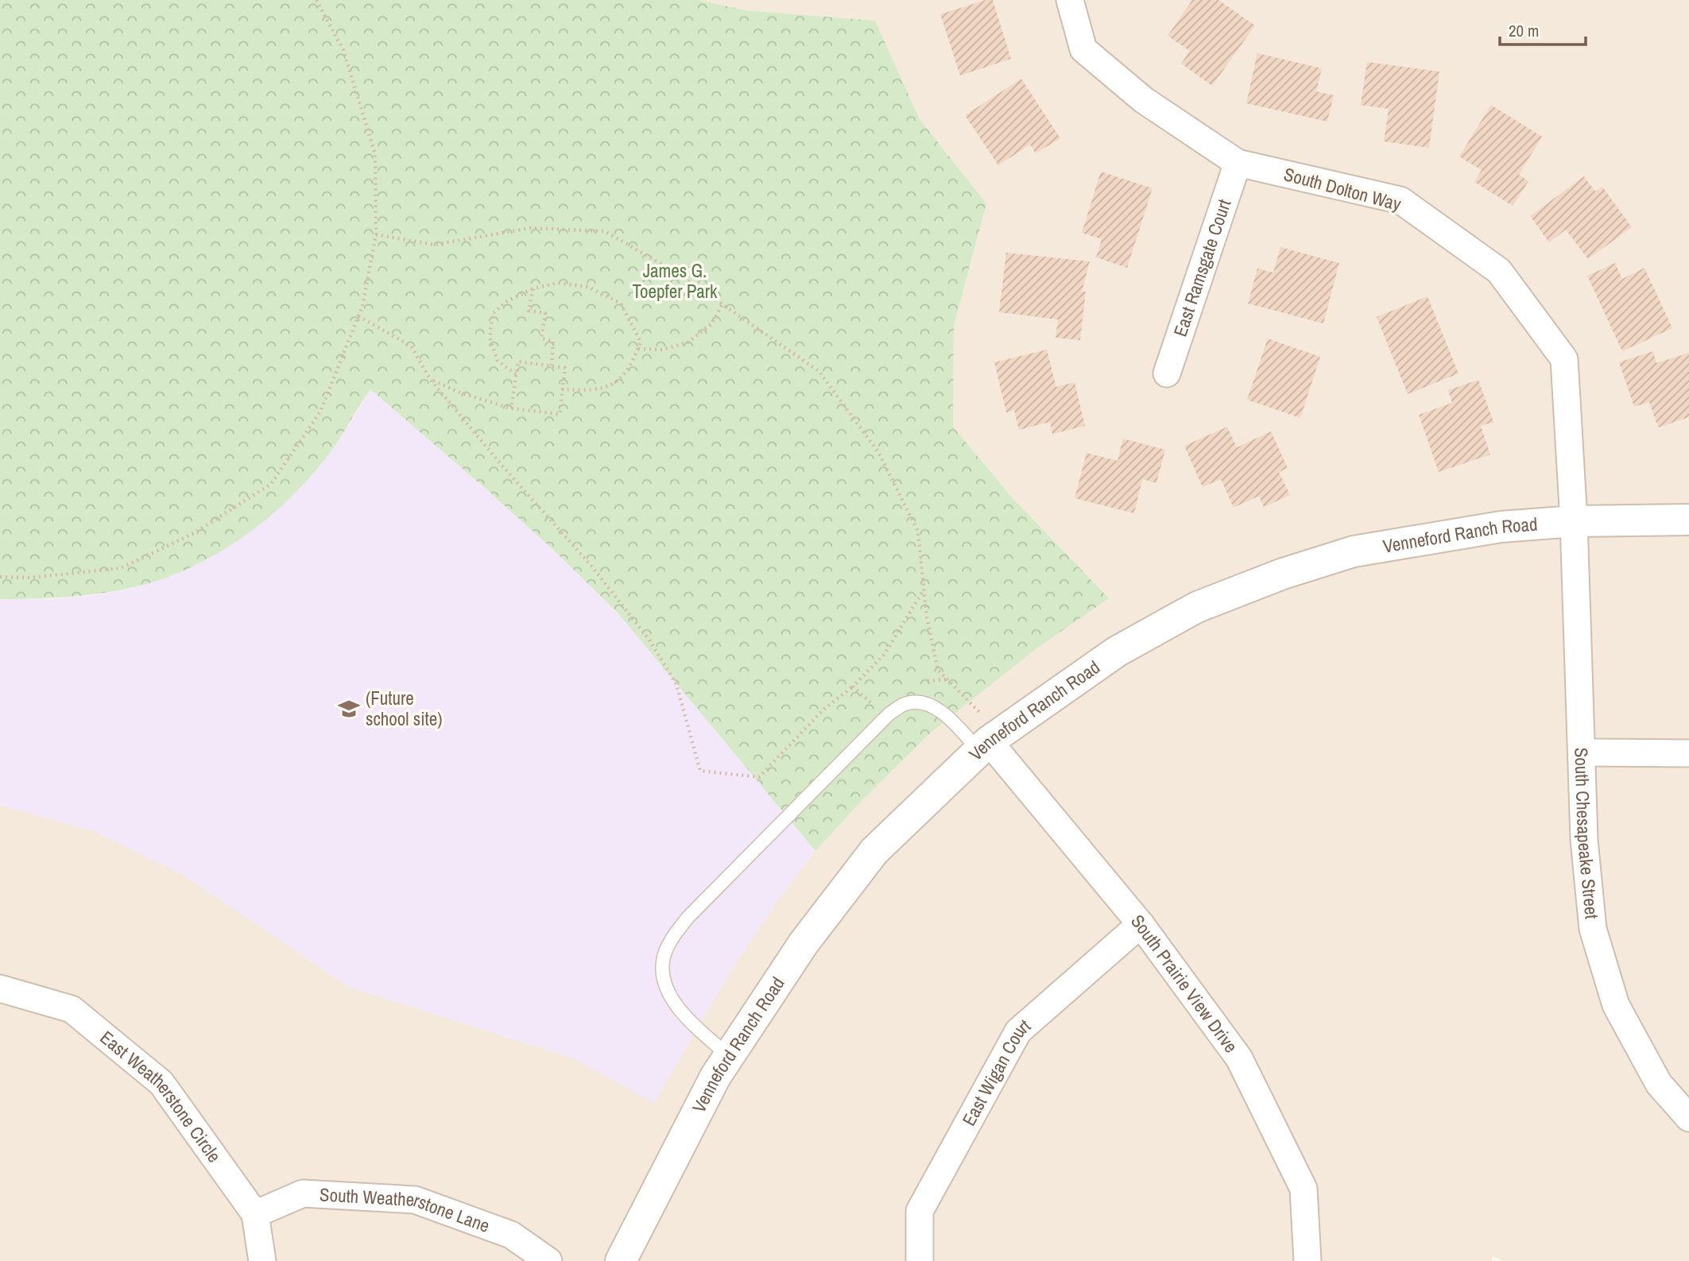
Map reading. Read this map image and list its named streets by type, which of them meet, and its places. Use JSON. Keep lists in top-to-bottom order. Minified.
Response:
{"streets":{"street":["South Dolton Way","East Ramsgate Court","Venneford Ranch Road","South Chesapeake Street","South Prairie View Drive","East Wigan Court","East Weatherstone Circle","South Weatherstone Lane"]},"crossings":[["South Dolton Way","East Ramsgate Court"],["South Dolton Way","Venneford Ranch Road"],["South Dolton Way","South Chesapeake Street"],["Venneford Ranch Road","South Chesapeake Street"],["Venneford Ranch Road","South Prairie View Drive"],["South Prairie View Drive","East Wigan Court"],["East Weatherstone Circle","South Weatherstone Lane"]],"parks":["James G. Toepfer Park"],"places":{"school or university":["(Future school site)"]},"scale_bar":"20 m"}
